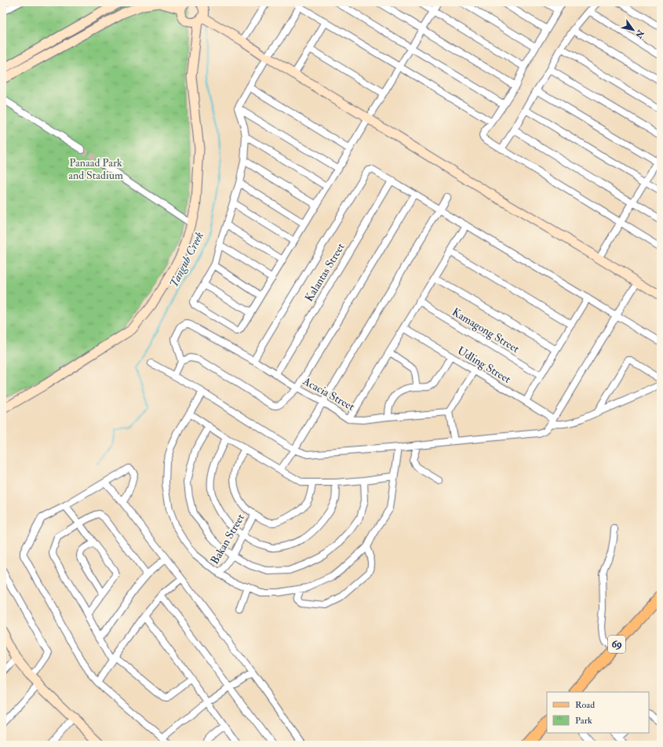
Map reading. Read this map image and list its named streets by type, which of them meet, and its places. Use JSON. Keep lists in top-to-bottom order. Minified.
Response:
{"streets":{"main road":["69"],"street":["Kalantas Street","Kamagong Street","Udling Street","Acacia Street","Bakan Street"]},"crossings":[["Kalantas Street","Acacia Street"]],"water":["Tangub Creek"],"parks":["Panaad Park and Stadium"],"legend":["Road","Park"],"north":"bottom right"}
